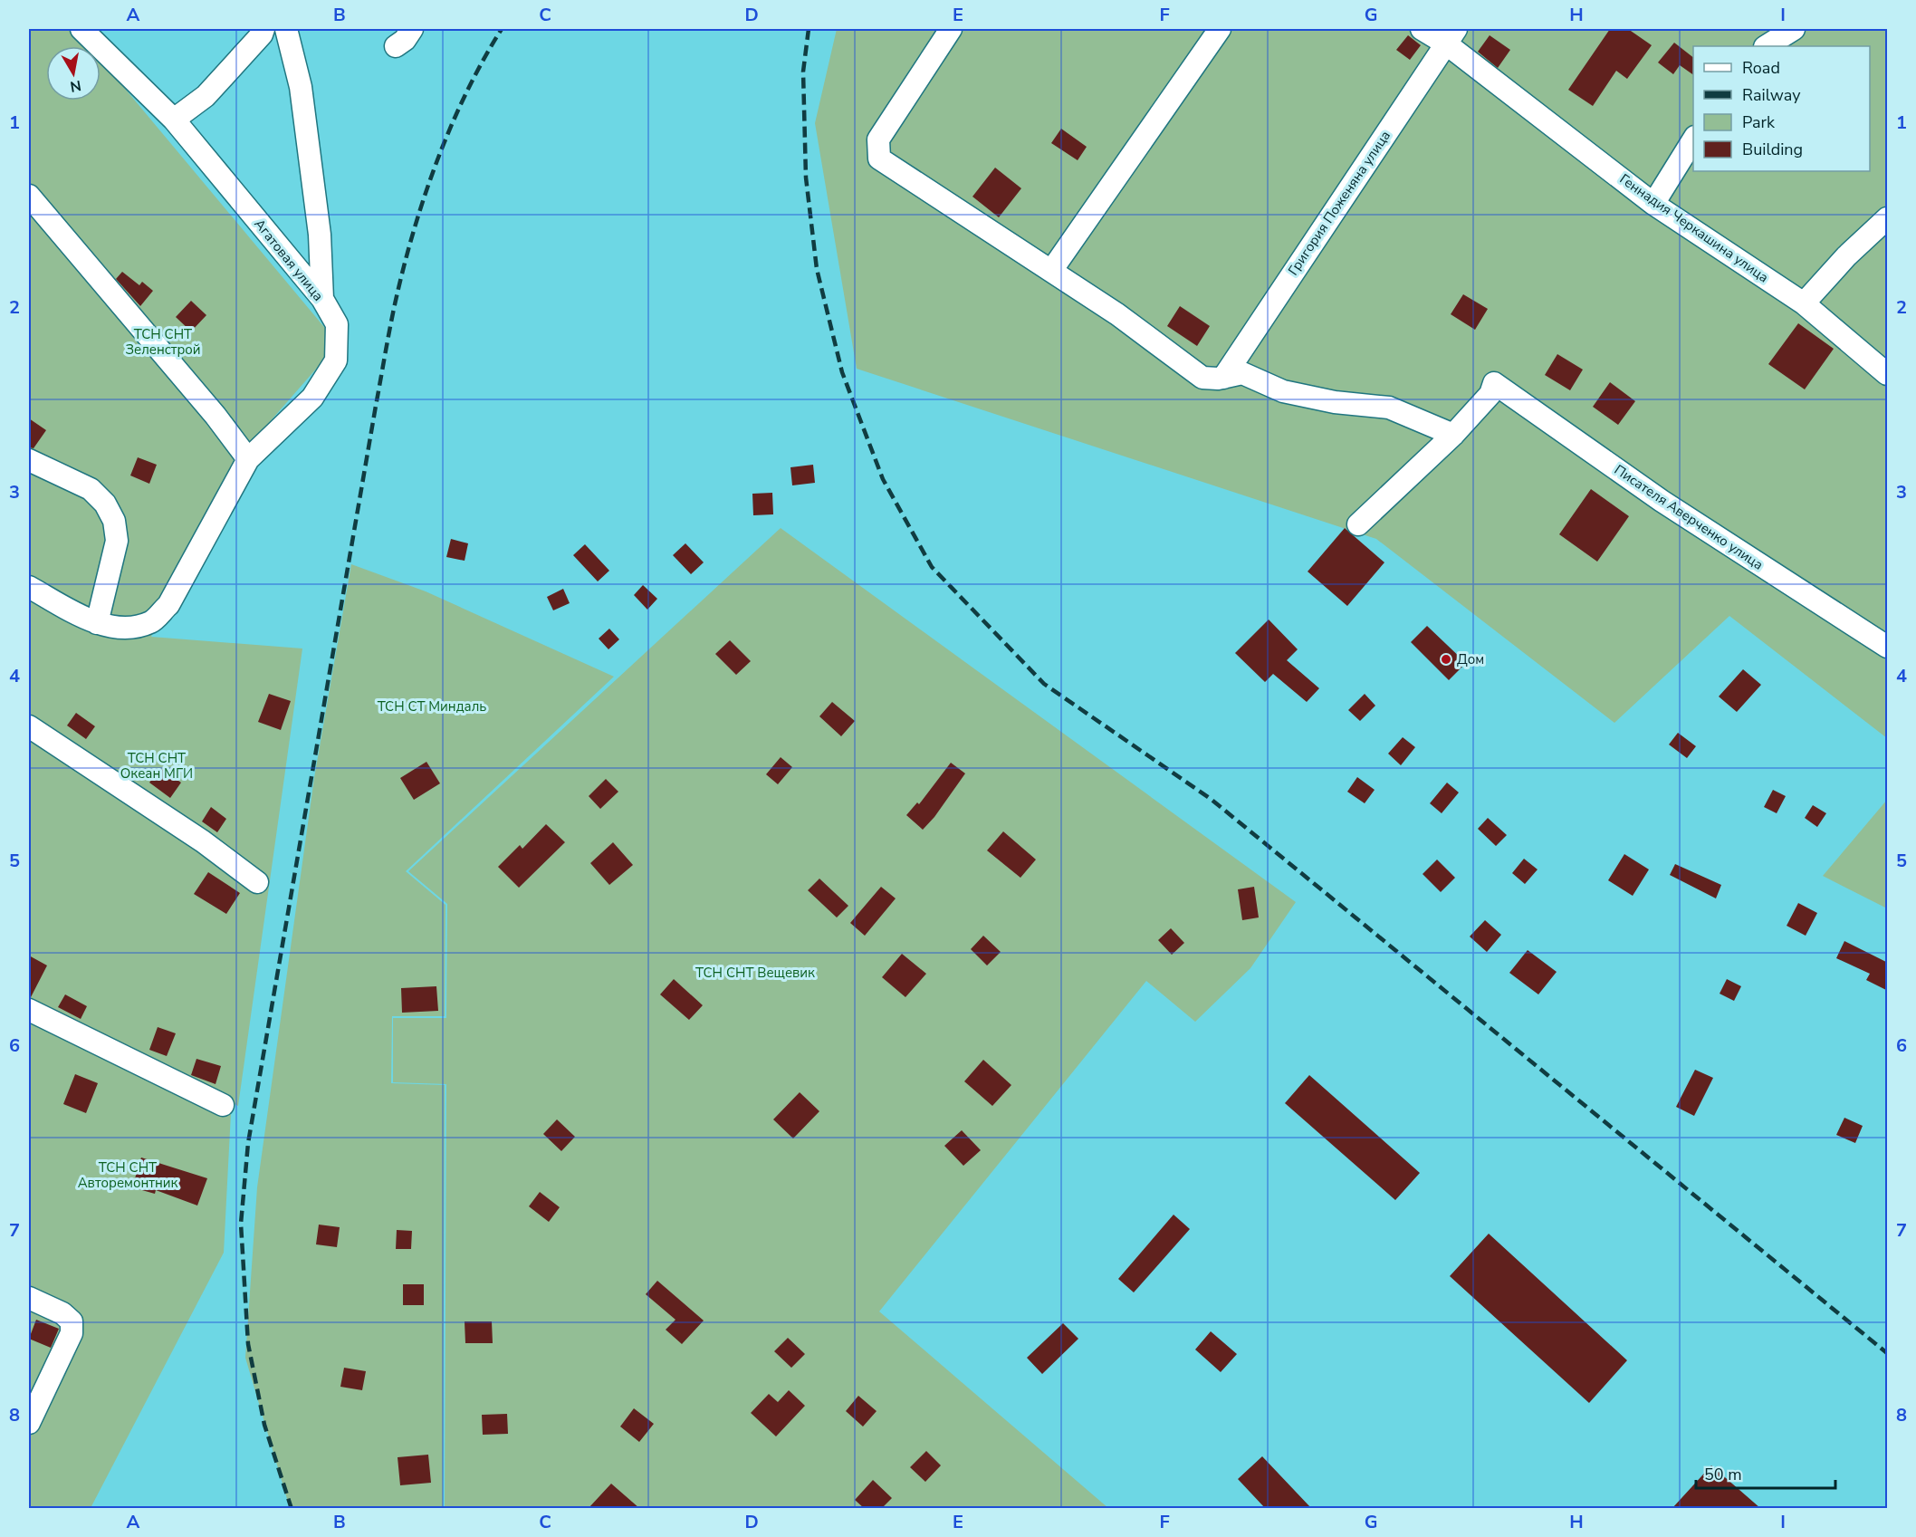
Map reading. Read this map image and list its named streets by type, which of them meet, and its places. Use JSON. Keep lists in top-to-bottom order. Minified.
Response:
{"streets":{"street":["Григория Поженяна улица","Геннадия Черкашина улица","Агатовая улица","Писателя Аверченко улица"]},"crossings":[["Григория Поженяна улица","Геннадия Черкашина улица"]],"parks":["ТСН СНТ Зеленстрой","ТСН СТ Миндаль","ТСН СНТ Океан МГИ","ТСН СНТ Вещевик","ТСН СНТ Авторемонтник"],"places":["Дом"],"legend":["Road","Railway","Park","Building"],"scale_bar":"50 m","north":"bottom","grid":{"columns":["A","B","C","D","E","F","G","H","I"],"rows":["1","2","3","4","5","6","7","8"]}}
